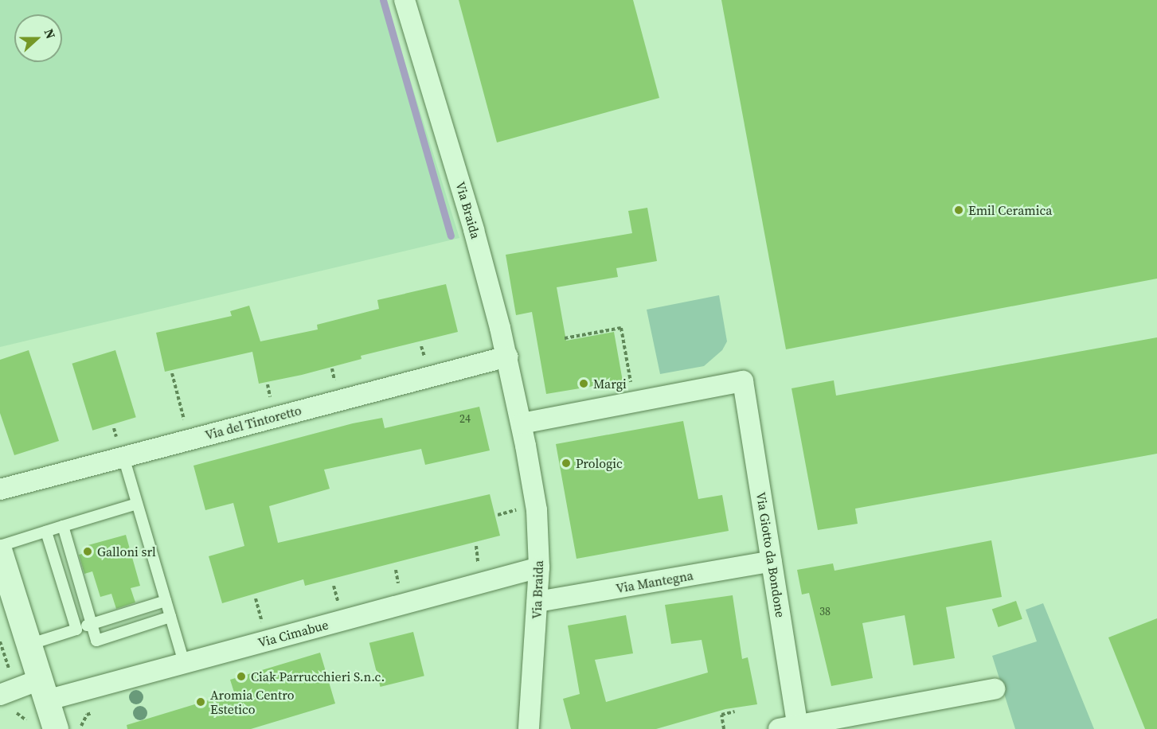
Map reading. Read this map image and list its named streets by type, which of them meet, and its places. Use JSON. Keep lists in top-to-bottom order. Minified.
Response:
{"streets":{"street":["Via Braida","Via del Tintoretto","Via Giotto da Bondone","Via Mantegna","Via Cimabue"]},"crossings":[["Via Braida","Via del Tintoretto"],["Via Braida","Via Giotto da Bondone"],["Via Braida","Via Mantegna"],["Via Braida","Via Cimabue"],["Via Giotto da Bondone","Via Mantegna"]],"places":["Emil Ceramica","Margi","Prologic","Galloni srl","Ciak Parrucchieri S.n.c.","Aromia Centro Estetico"],"house_numbers":["24","38"],"north":"right"}
